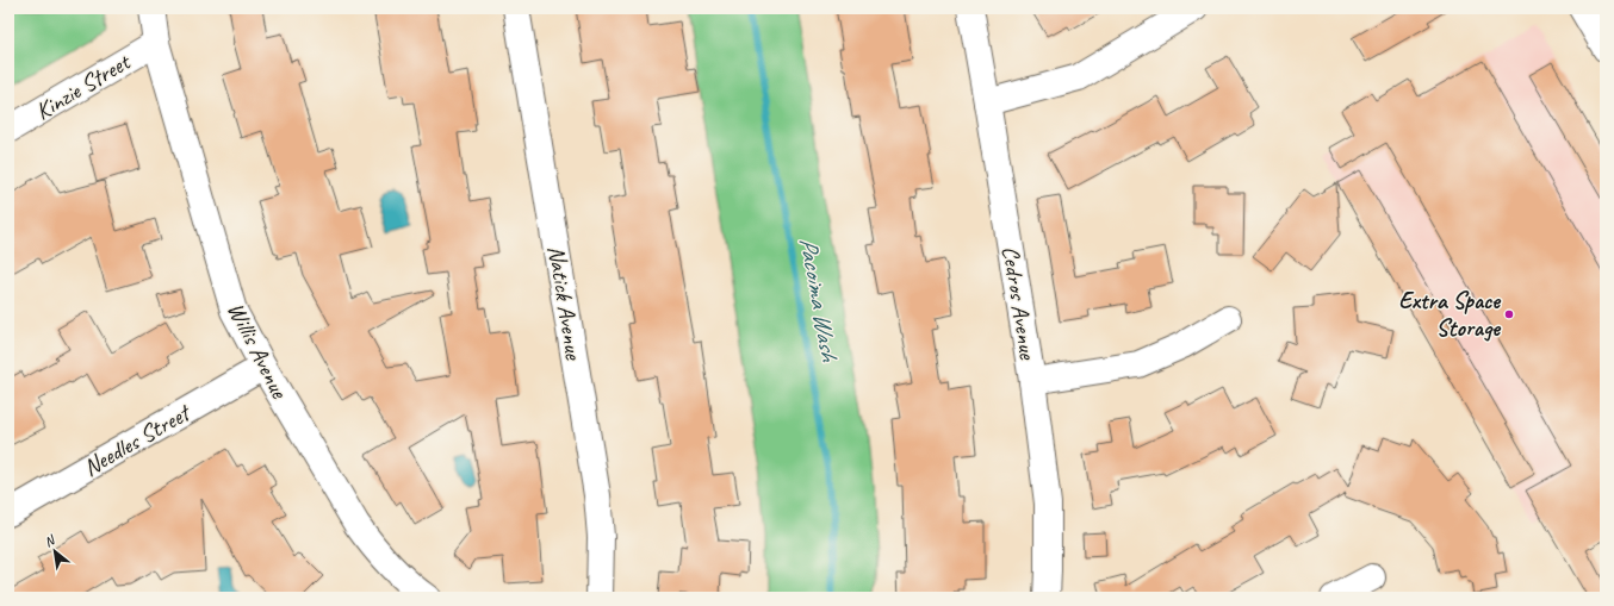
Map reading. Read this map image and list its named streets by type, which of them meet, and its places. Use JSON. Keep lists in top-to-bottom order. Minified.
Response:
{"streets":{"street":["Kinzie Street","Natick Avenue","Cedros Avenue","Willis Avenue","Needles Street"]},"crossings":[["Kinzie Street","Willis Avenue"],["Willis Avenue","Needles Street"]],"water":["Pacoima Wash"],"places":["Extra Space Storage"],"north":"top left"}
